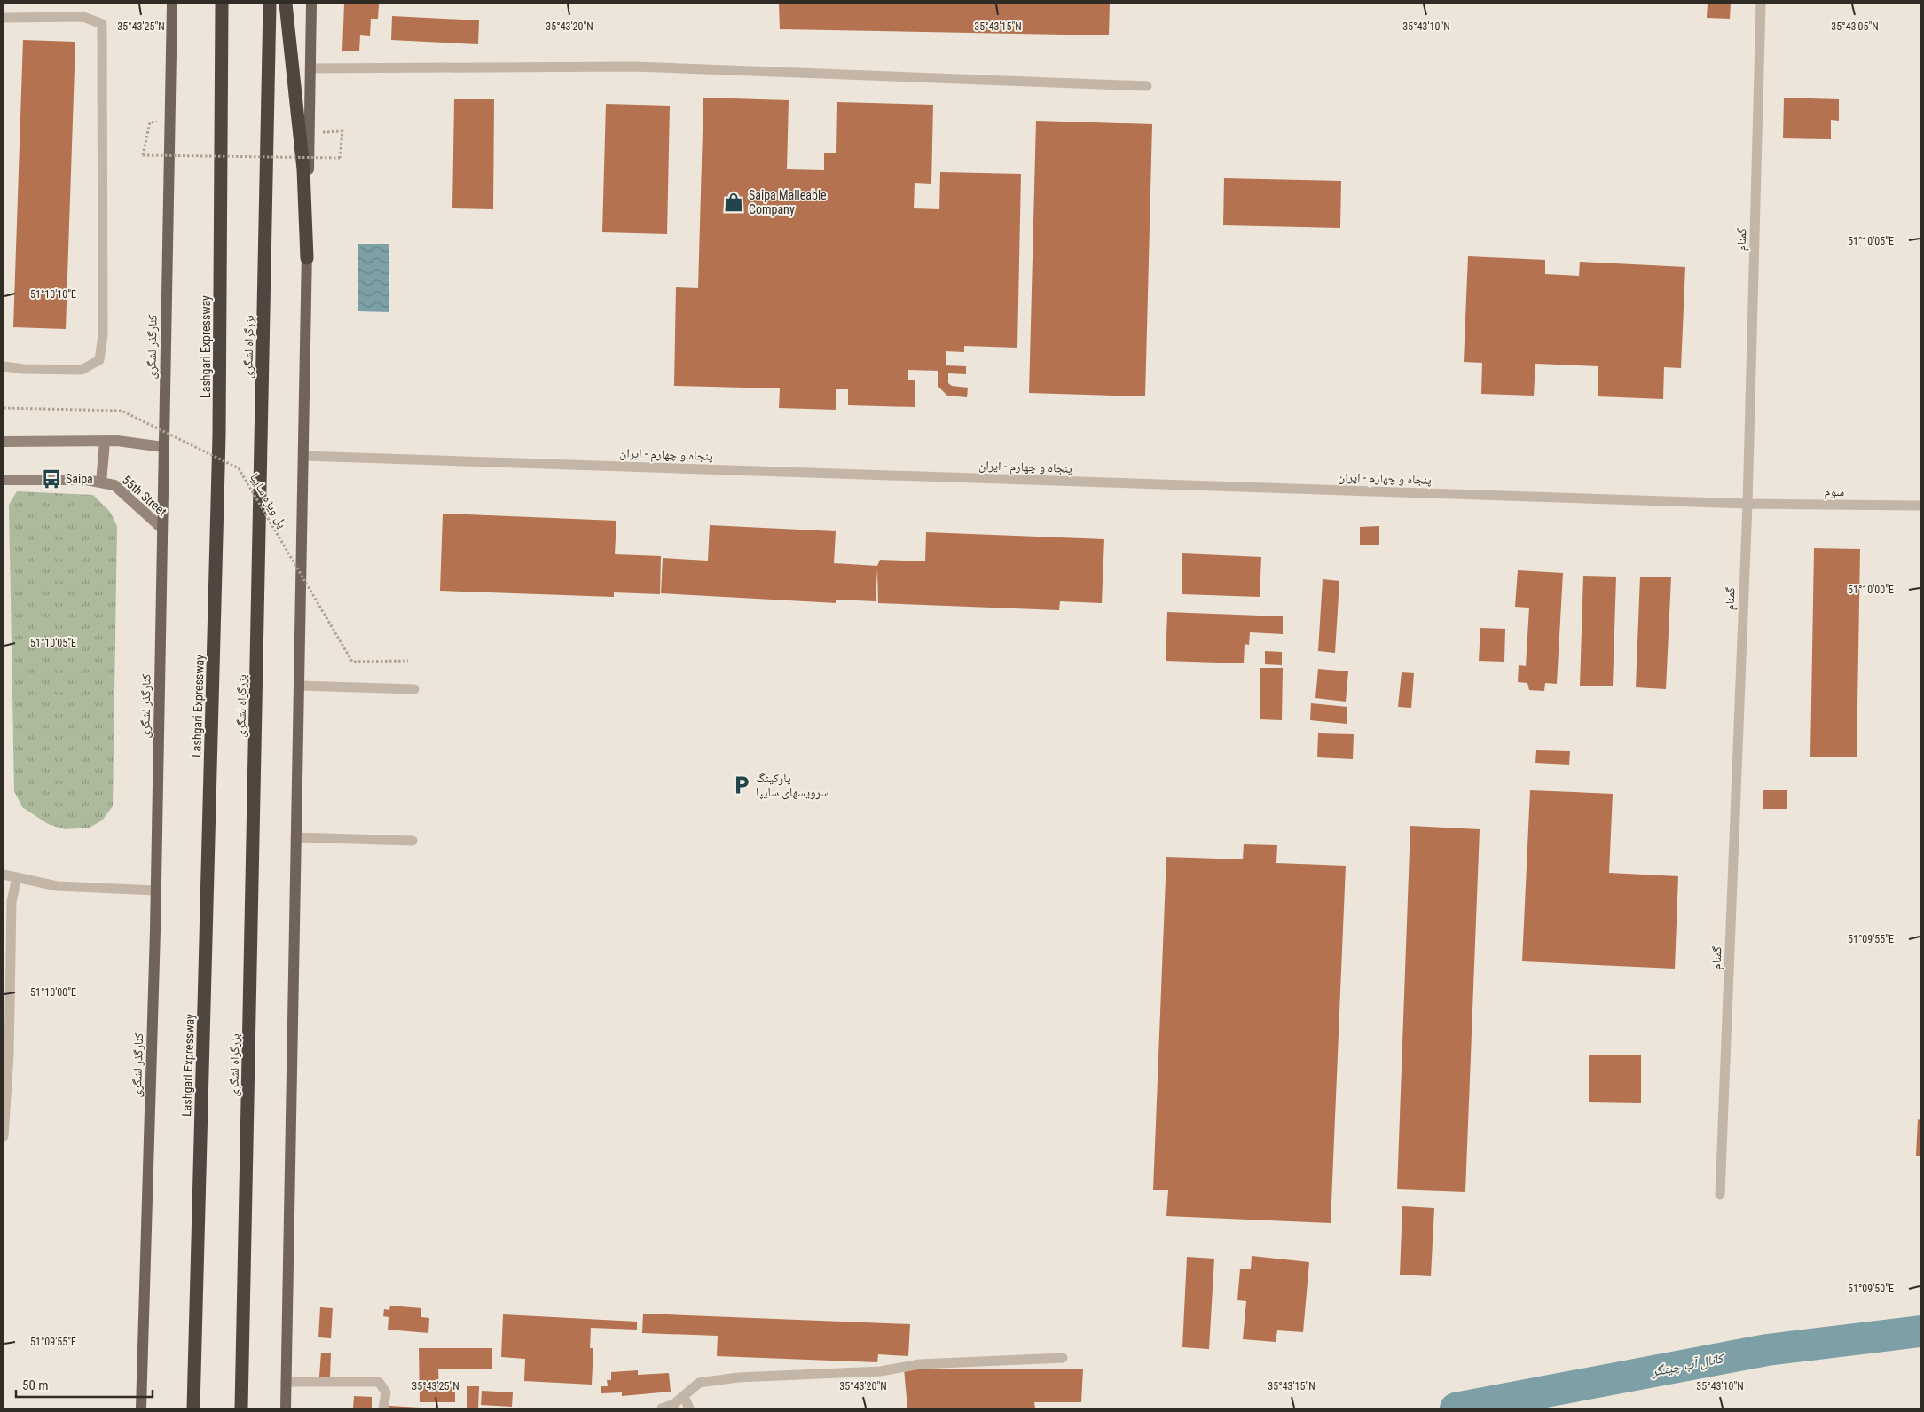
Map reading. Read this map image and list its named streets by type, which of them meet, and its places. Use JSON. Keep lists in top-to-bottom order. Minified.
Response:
{"streets":{"highway":["Lashgari Expressway","بزرگراه لشگری"],"main road":["کنارگذر لشگری","55th Street"],"lane":["گمنام","پنجاه و چهارم - ایران","سوم"],"path":["پل ویژه سایپا"]},"crossings":[["گمنام","پنجاه و چهارم - ایران"],["گمنام","سوم"],["کنارگذر لشگری","55th Street"],["پنجاه و چهارم - ایران","سوم"]],"water":["کانال آب چیتگر"],"places":{"shop":["Saipa Malleable Company"],"bus stop":["Saipa"],"parking":["پارکینگ سرویسهای سایپا"]},"scale_bar":"50 m","coordinates":["35°43'25\"N","35°43'20\"N","35°43'15\"N","35°43'10\"N","35°43'05\"N","51°10'05\"E","51°10'10\"E","51°10'00\"E","51°09'55\"E","51°09'50\"E"]}
